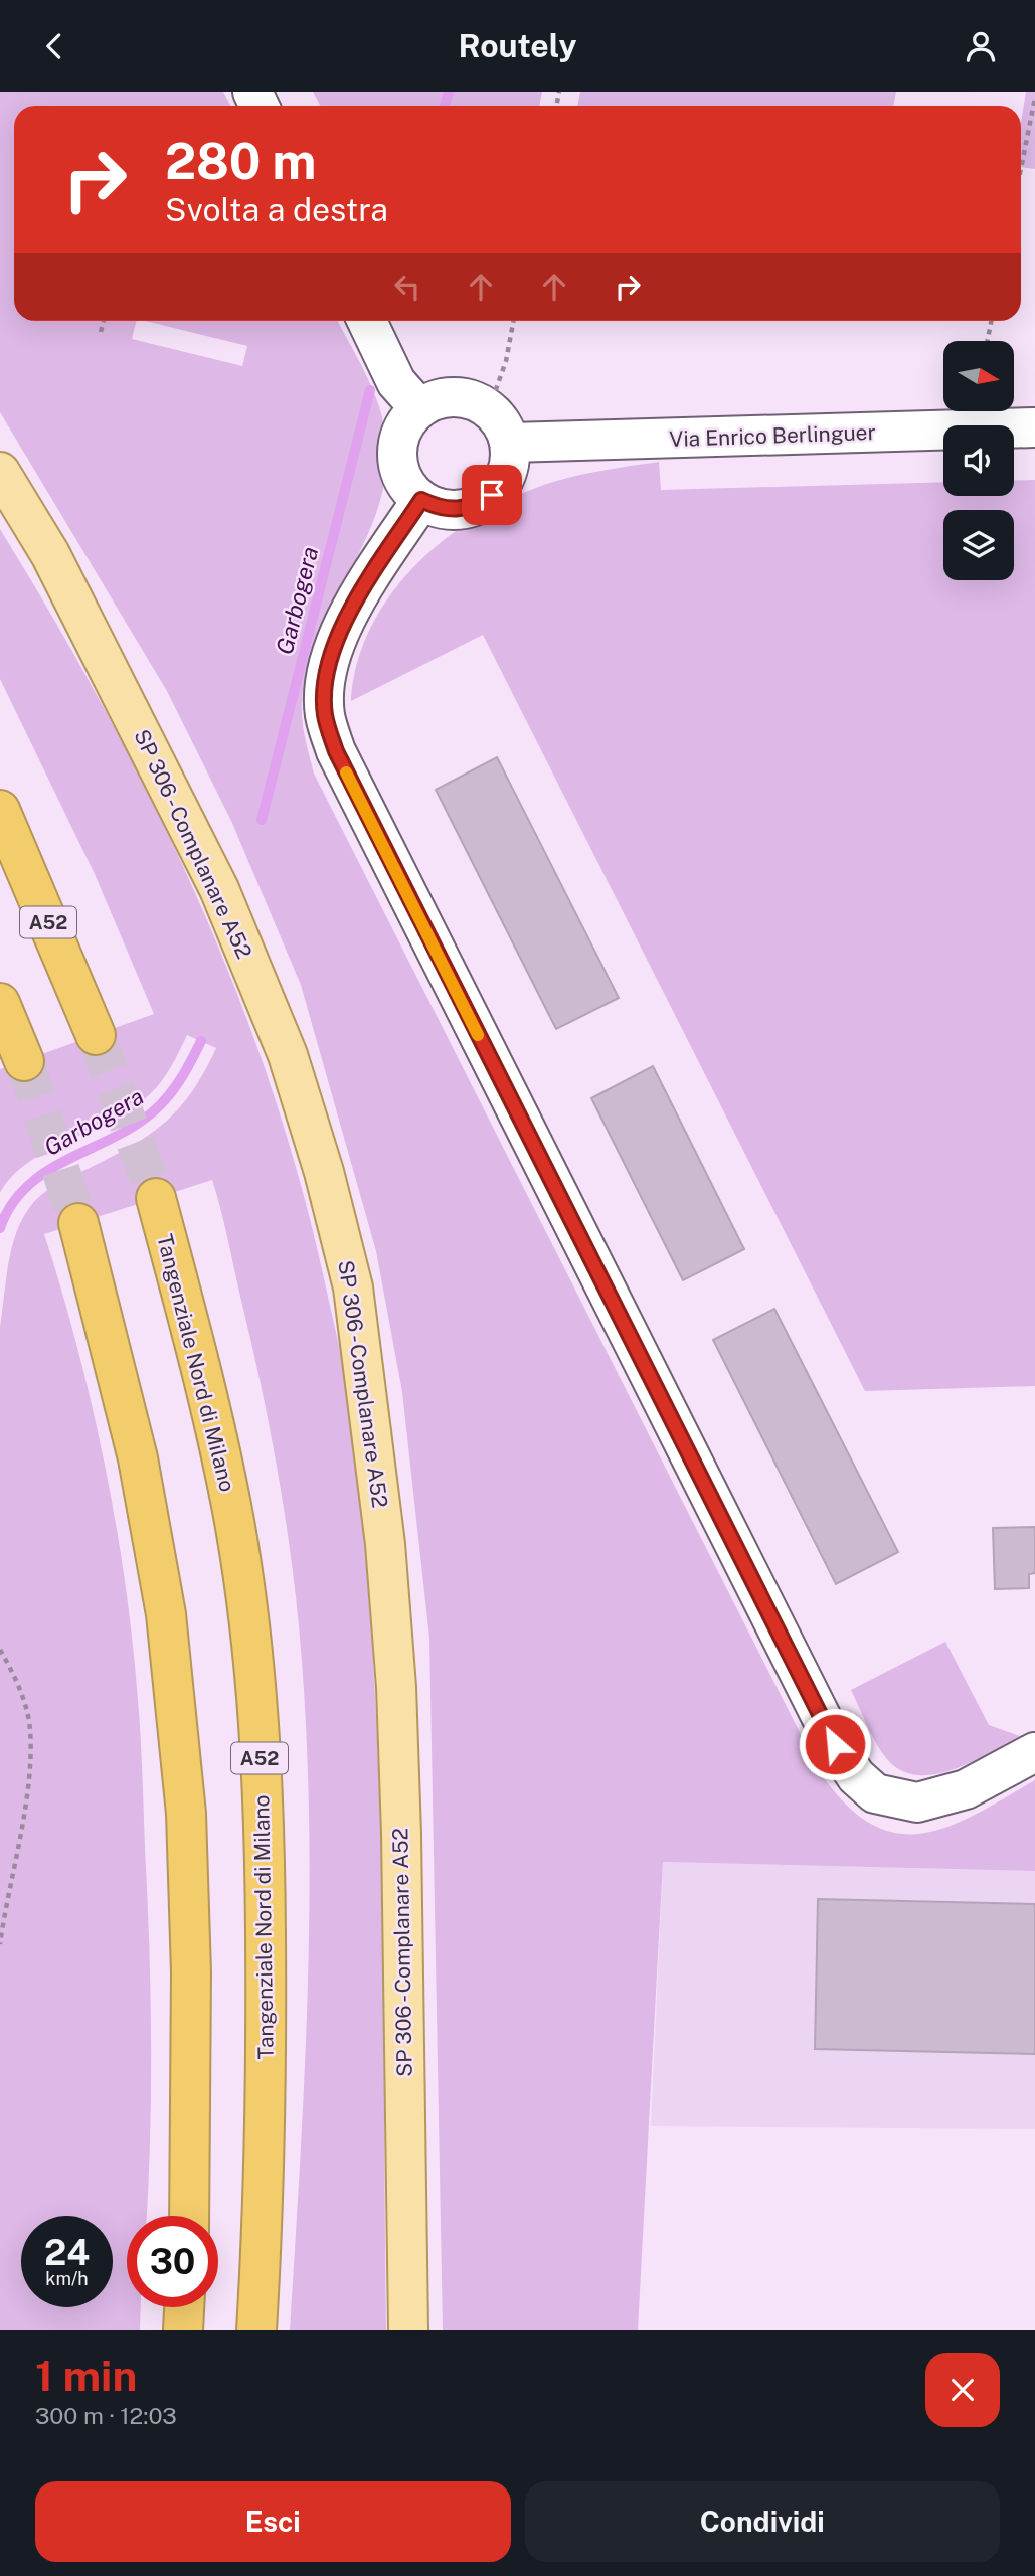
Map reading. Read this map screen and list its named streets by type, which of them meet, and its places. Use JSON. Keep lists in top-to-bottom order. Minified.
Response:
{"streets":{"highway":["A52","Tangenziale Nord di Milano"],"main road":["SP 306 - Complanare A52"],"street":["Via Enrico Berlinguer"]},"water":["Garbogera"],"north":"right","page":{"header":"Routely","turn":["280 m","Svolta a destra"],"speed":"24 km/h","limit":"30","heading":["1 min","300 m · 12:03"],"buttons":["Esci","Condividi"]}}
